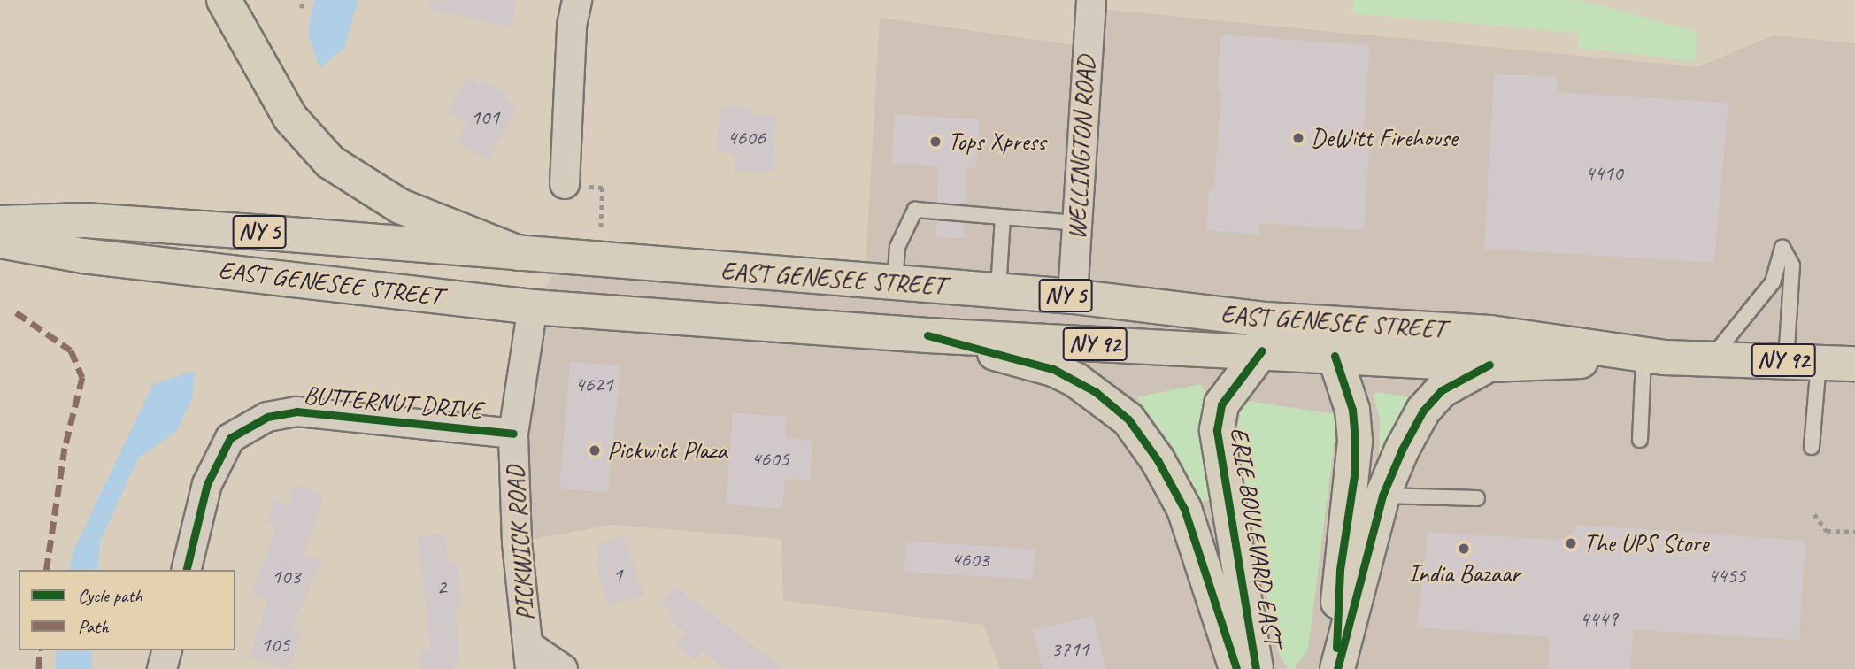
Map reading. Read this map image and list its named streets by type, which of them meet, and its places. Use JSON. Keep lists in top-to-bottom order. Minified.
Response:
{"streets":{"main road":["NY 5","EAST GENESEE STREET","NY 92","ERIE BOULEVARD EAST"],"street":["WELLINGTON ROAD","BUTTERNUT DRIVE","PICKWICK ROAD"]},"crossings":[["WELLINGTON ROAD","EAST GENESEE STREET"],["NY 5","EAST GENESEE STREET"],["EAST GENESEE STREET","ERIE BOULEVARD EAST"],["EAST GENESEE STREET","PICKWICK ROAD"],["BUTTERNUT DRIVE","PICKWICK ROAD"]],"places":["DeWitt Firehouse","Tops Xpress","Pickwick Plaza","The UPS Store","India Bazaar"],"house_numbers":["101","4606","4410","4621","4605","4603","1","4455","103","2","4449","105","3711"],"legend":["Cycle path","Path"]}
